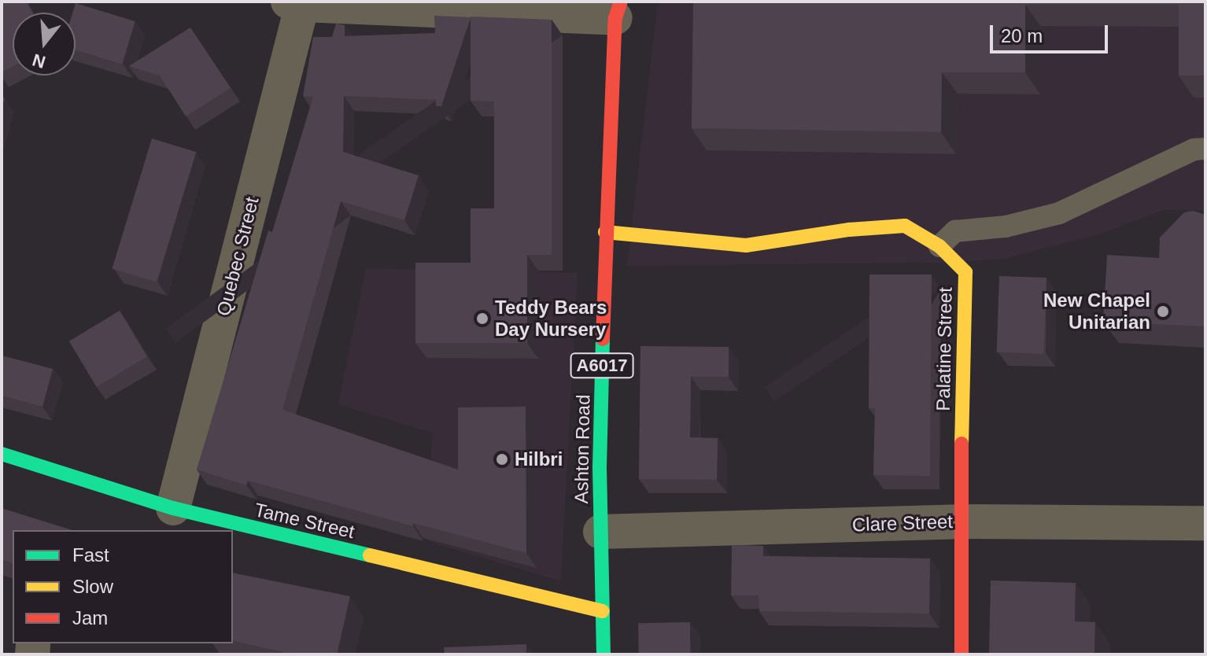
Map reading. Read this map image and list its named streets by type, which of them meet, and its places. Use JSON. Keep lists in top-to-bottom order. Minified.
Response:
{"streets":{"main road":["Palatine Street","A6017","Ashton Road","Tame Street"],"street":["Quebec Street","Clare Street"]},"crossings":[["Quebec Street","Tame Street"],["Palatine Street","Ashton Road"],["Palatine Street","Clare Street"],["Ashton Road","Tame Street"],["Ashton Road","Clare Street"]],"places":["New Chapel Unitarian","Teddy Bears Day Nursery","Hilbri"],"legend":["Fast","Slow","Jam"],"scale_bar":"20 m","north":"bottom"}
